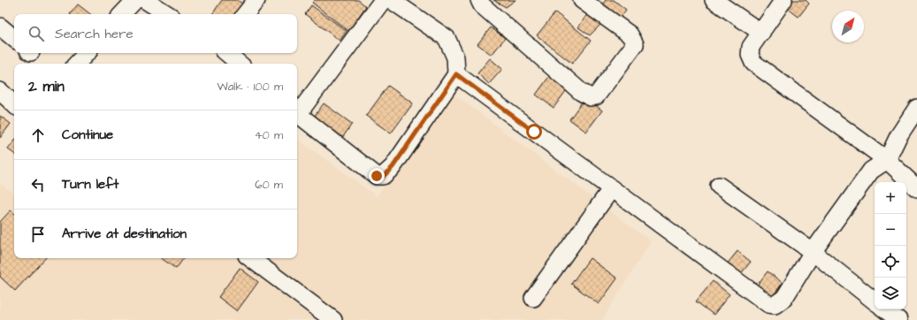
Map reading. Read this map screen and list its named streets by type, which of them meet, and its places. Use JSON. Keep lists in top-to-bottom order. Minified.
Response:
{"north":"top right","page":{"search":"Search here","heading":["2 min","Walk · 100 m"],"list":[["Continue","40 m"],["Turn left","60 m"],"Arrive at destination"],"map_buttons":["+","−"]}}
